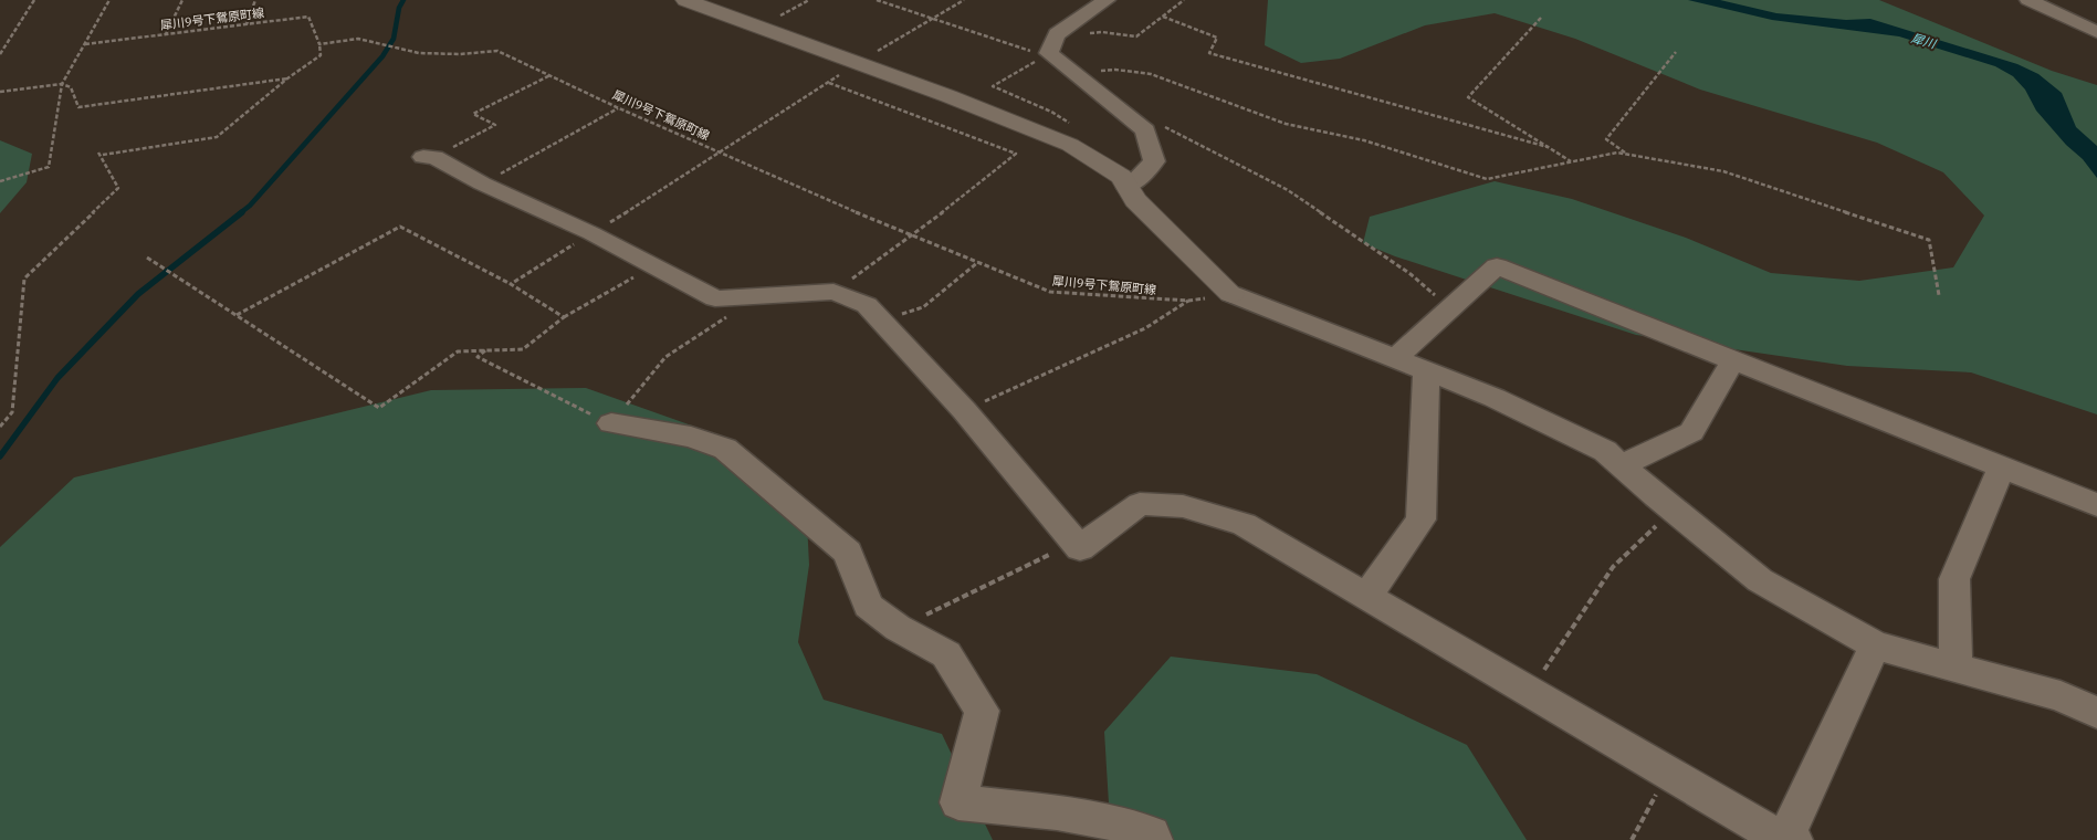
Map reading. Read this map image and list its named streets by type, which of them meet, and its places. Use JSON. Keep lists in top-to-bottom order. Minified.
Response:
{"streets":{"path":["犀川9号下鴛原町線"]},"water":["犀川"]}
